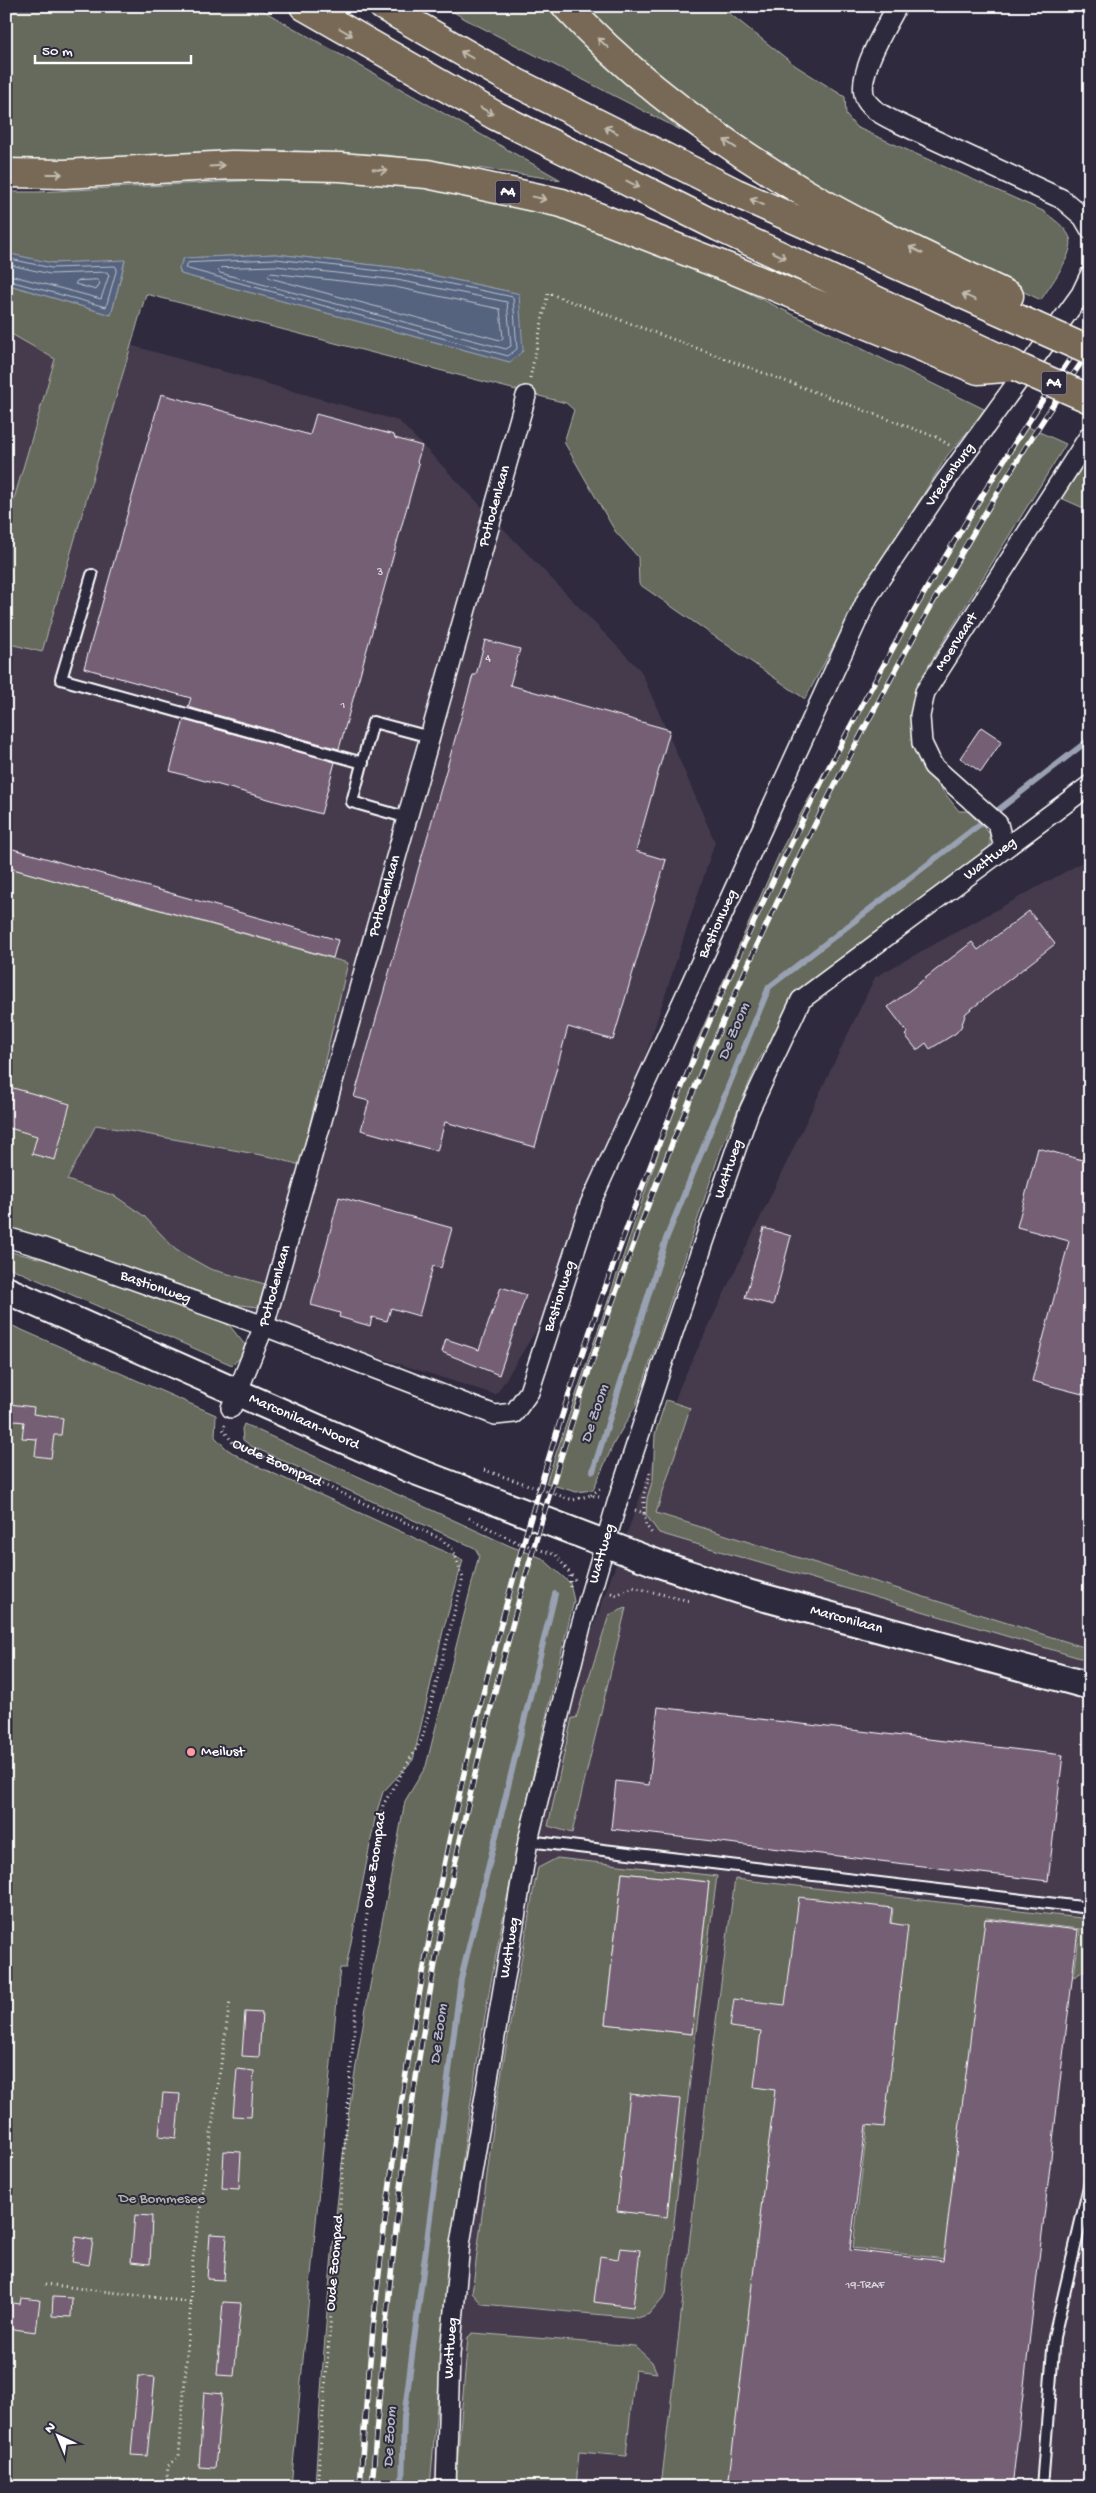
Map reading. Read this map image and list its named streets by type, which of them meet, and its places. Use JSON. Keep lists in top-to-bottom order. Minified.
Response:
{"streets":{"highway":["A4"],"street":["Vredenburg","Potlodenlaan","Moervaart","Wattweg","Bastionweg","Marconilaan-Noord","Marconilaan"],"path":["Oude Zoompad"]},"crossings":[["Vredenburg","Bastionweg"],["Potlodenlaan","Bastionweg"],["Potlodenlaan","Marconilaan-Noord"],["Potlodenlaan","Oude Zoompad"],["Moervaart","Wattweg"],["Wattweg","Marconilaan-Noord"],["Wattweg","Marconilaan"],["Marconilaan-Noord","Oude Zoompad"],["Marconilaan-Noord","Marconilaan"]],"water":["De Zoom"],"parks":["De Bommesee"],"places":["Meilust"],"house_numbers":["3","4","1","19-TRAF"],"scale_bar":"50 m","north":"top left"}
